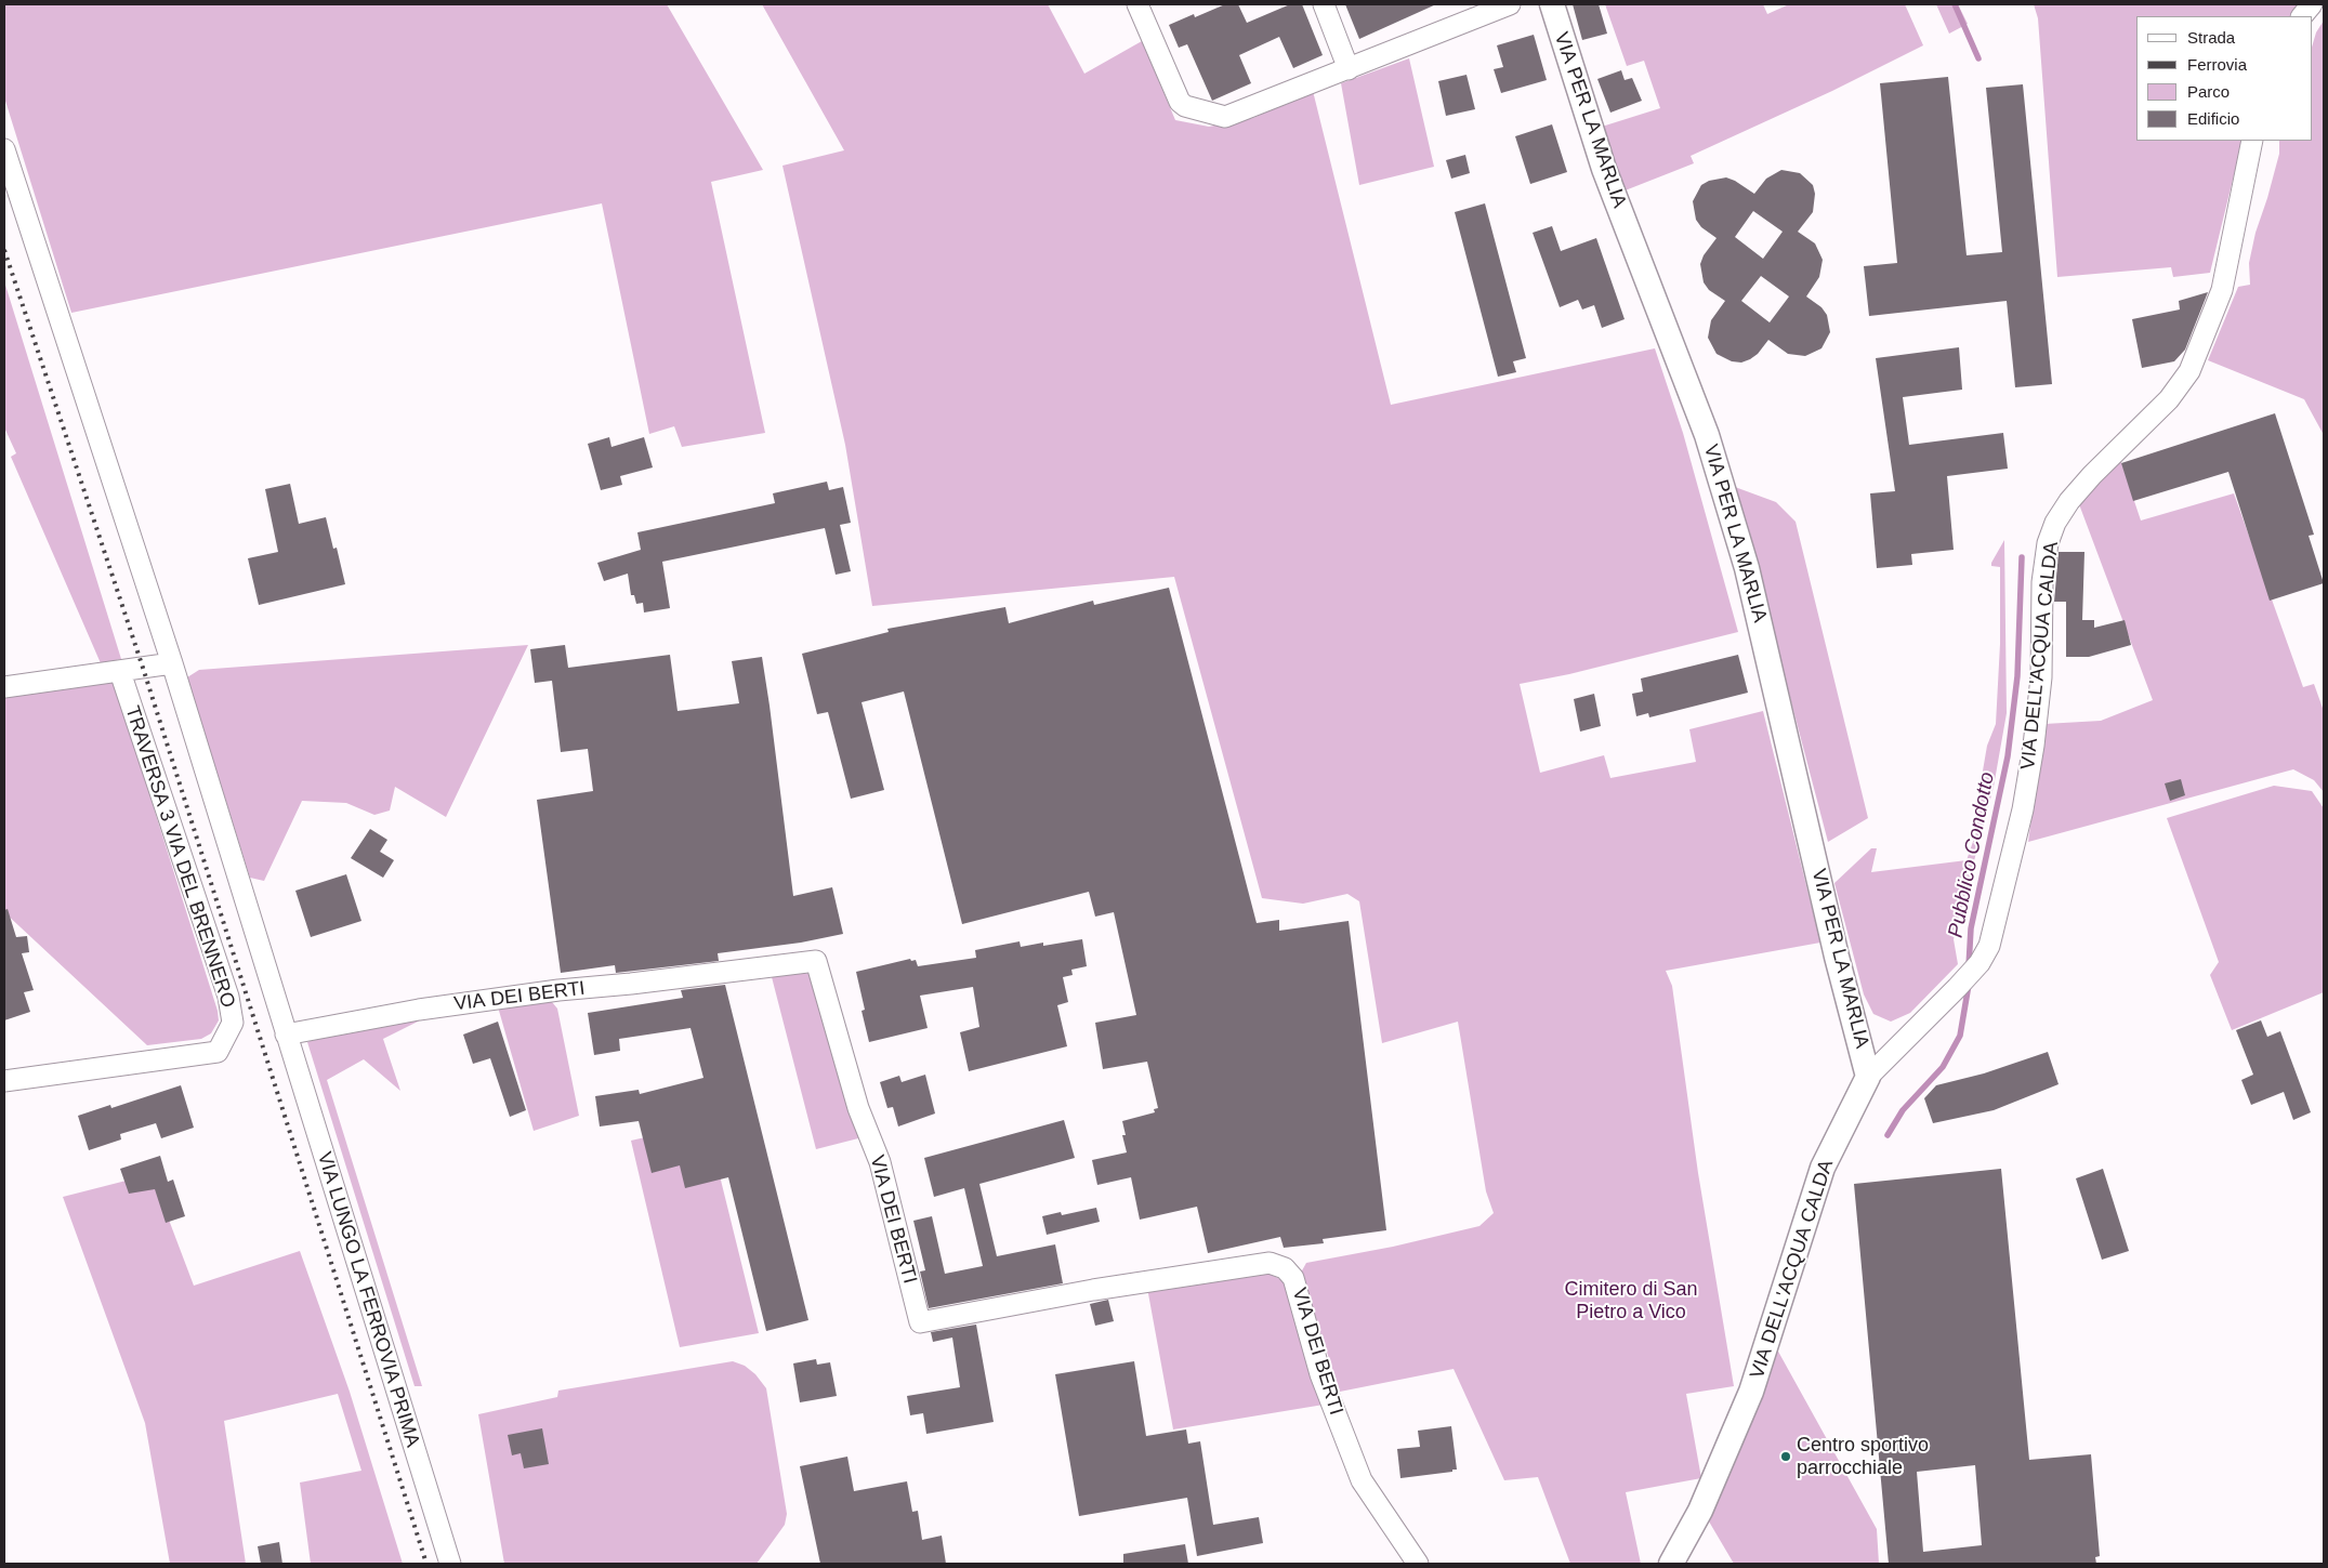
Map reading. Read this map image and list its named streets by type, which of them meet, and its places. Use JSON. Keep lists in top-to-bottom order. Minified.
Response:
{"streets":{"street":["VIA PER LA MARLIA","VIA DELL'ACQUA CALDA","TRAVERSA 3 VIA DEL BRENNERO","VIA DEI BERTI","VIA LUNGO LA FERROVIA PRIMA"]},"crossings":[["VIA PER LA MARLIA","VIA DELL'ACQUA CALDA"],["VIA DEI BERTI","VIA LUNGO LA FERROVIA PRIMA"]],"water":["Pubblico Condotto"],"parks":["Cimitero di San Pietro a Vico"],"places":["Centro sportivo parrocchiale"],"legend":["Strada","Ferrovia","Parco","Edificio"]}
